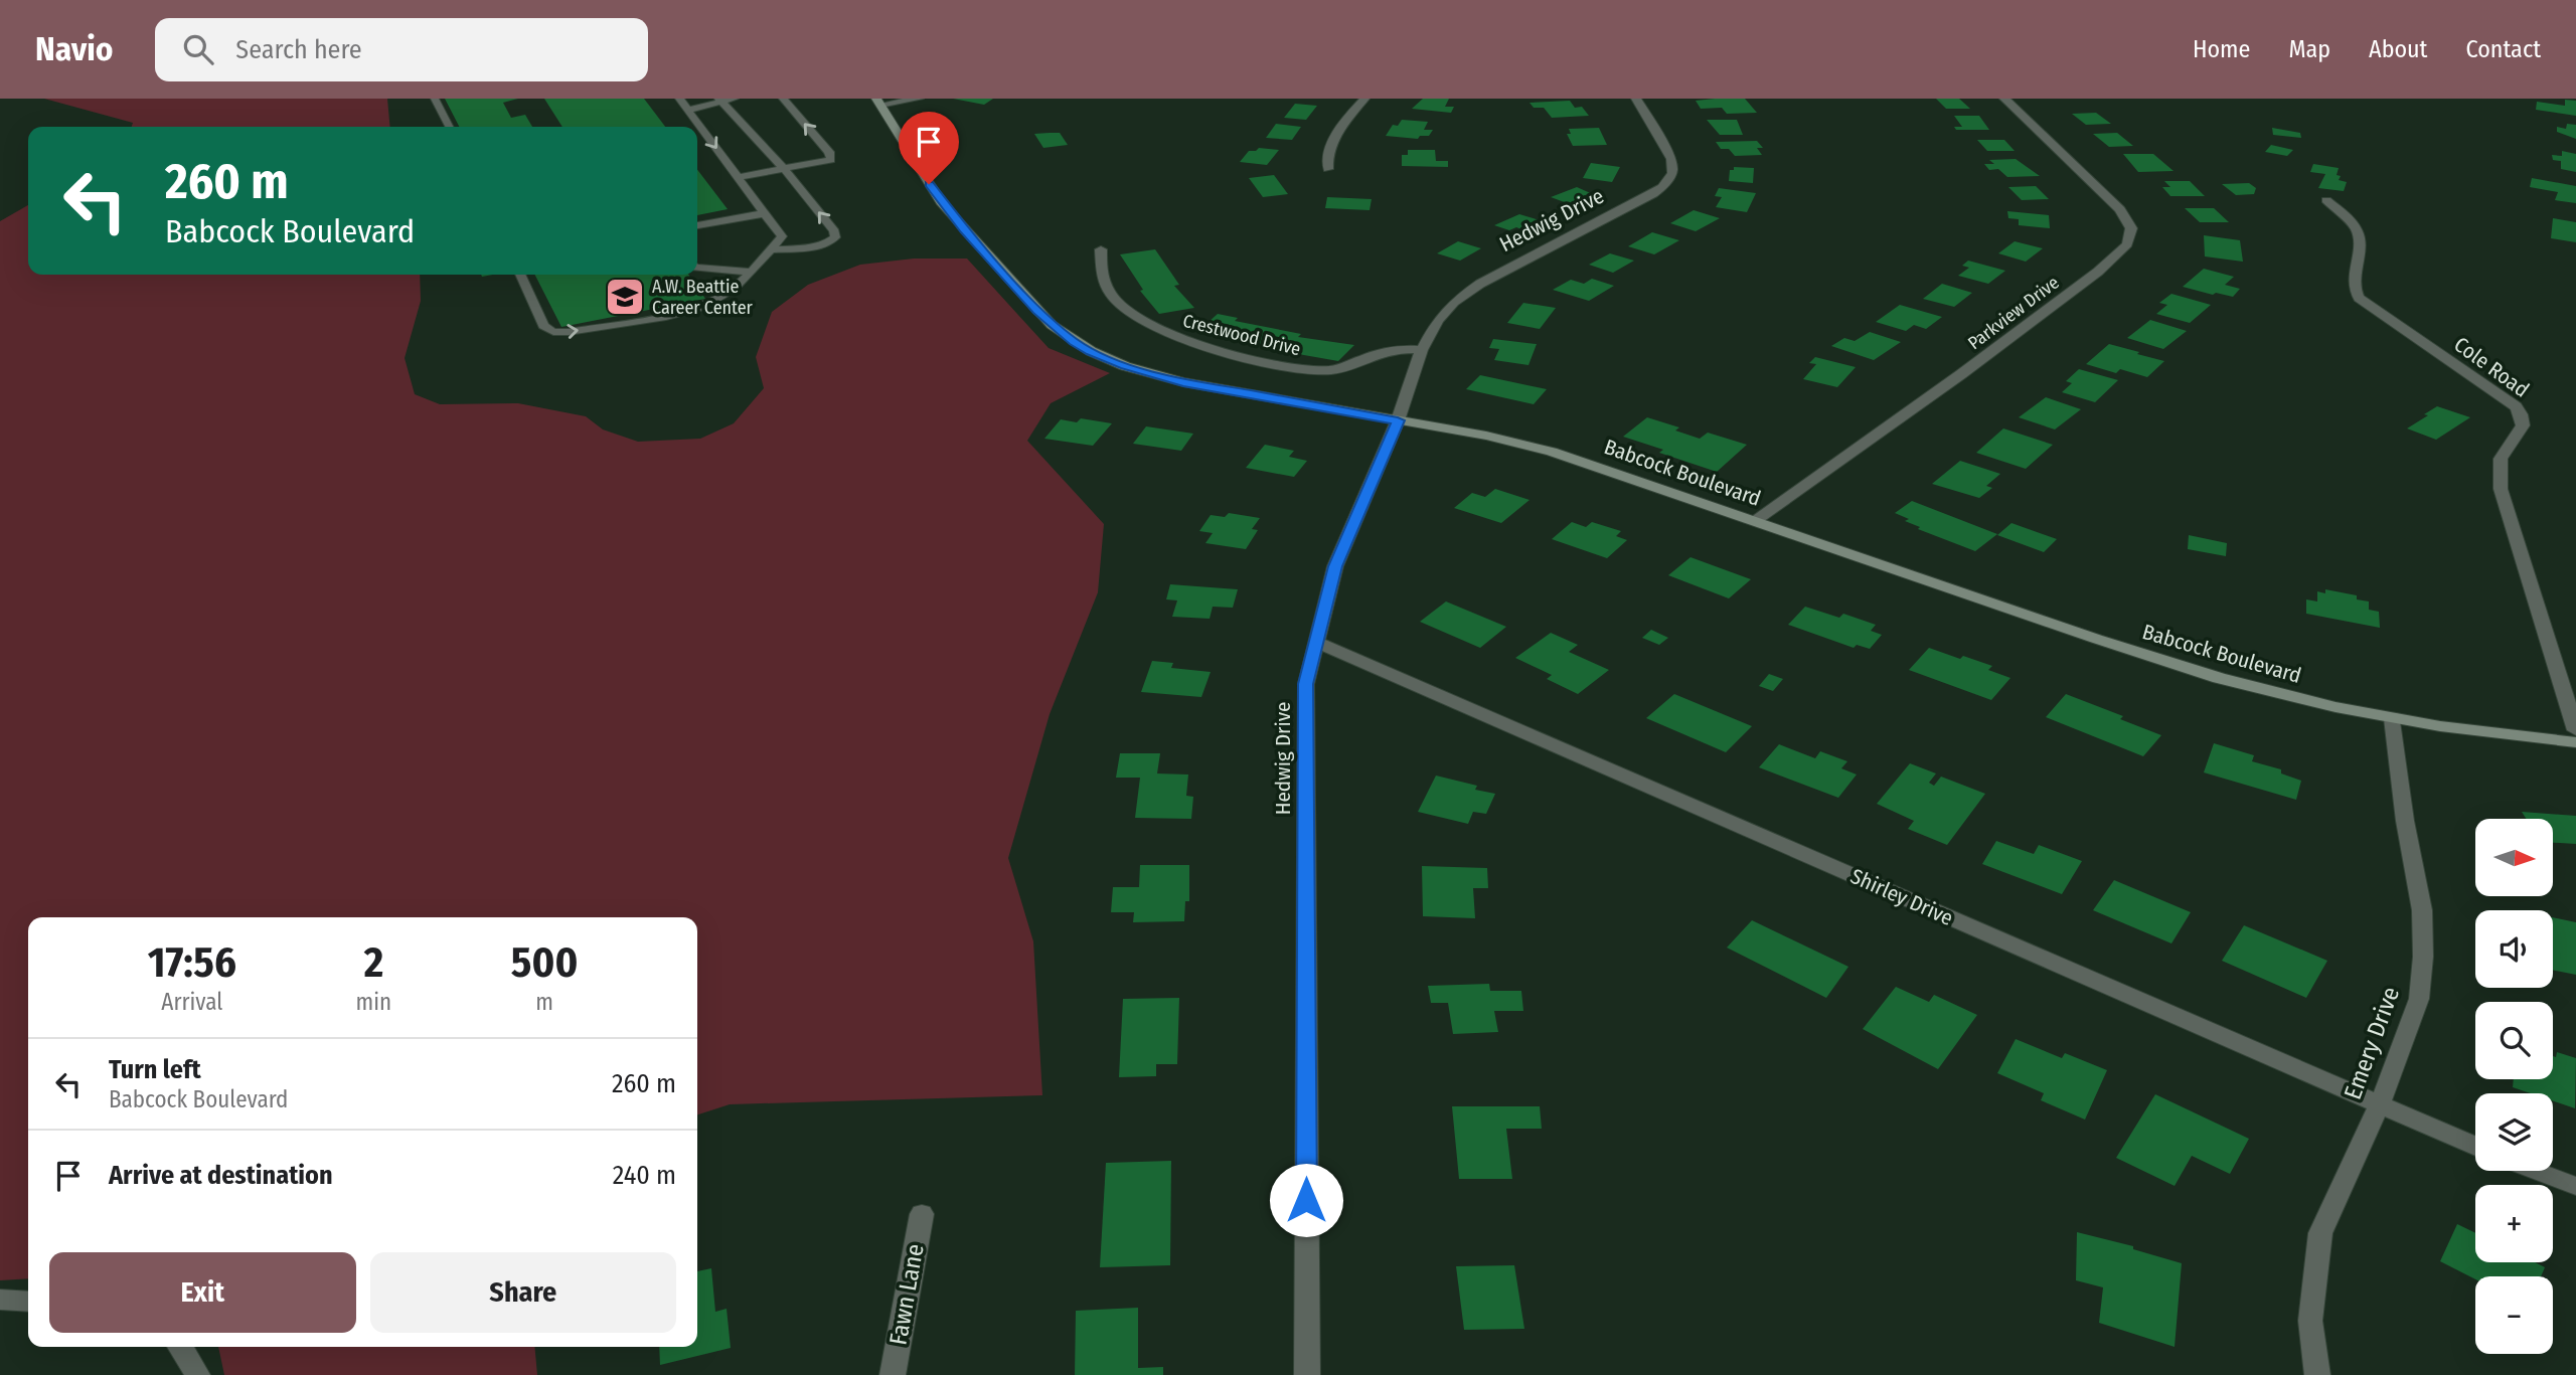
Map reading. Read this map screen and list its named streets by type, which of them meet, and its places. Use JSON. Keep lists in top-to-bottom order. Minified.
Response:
{"streets":{"main road":["Babcock Boulevard"],"street":["Hedwig Drive","Parkview Drive","Crestwood Drive","Cole Road","Shirley Drive","Emery Drive","Fawn Lane"]},"crossings":[["Hedwig Drive","Crestwood Drive"],["Hedwig Drive","Babcock Boulevard"],["Hedwig Drive","Shirley Drive"],["Parkview Drive","Babcock Boulevard"],["Babcock Boulevard","Emery Drive"],["Shirley Drive","Emery Drive"]],"places":{"school or university":["A.W. Beattie Career Center"]},"north":"right","page":{"header":"Navio","search":"Search here","nav":["Home","Map","About","Contact"],"turn":["260 m","Babcock Boulevard"],"map_buttons":["+","−"],"eta":["17:56","Arrival","2","min","500","m"],"list":[{"name":"Turn left","note":"Babcock Boulevard","value":"260 m"},{"name":"Arrive at destination","value":"240 m"}],"buttons":["Exit","Share"]}}
